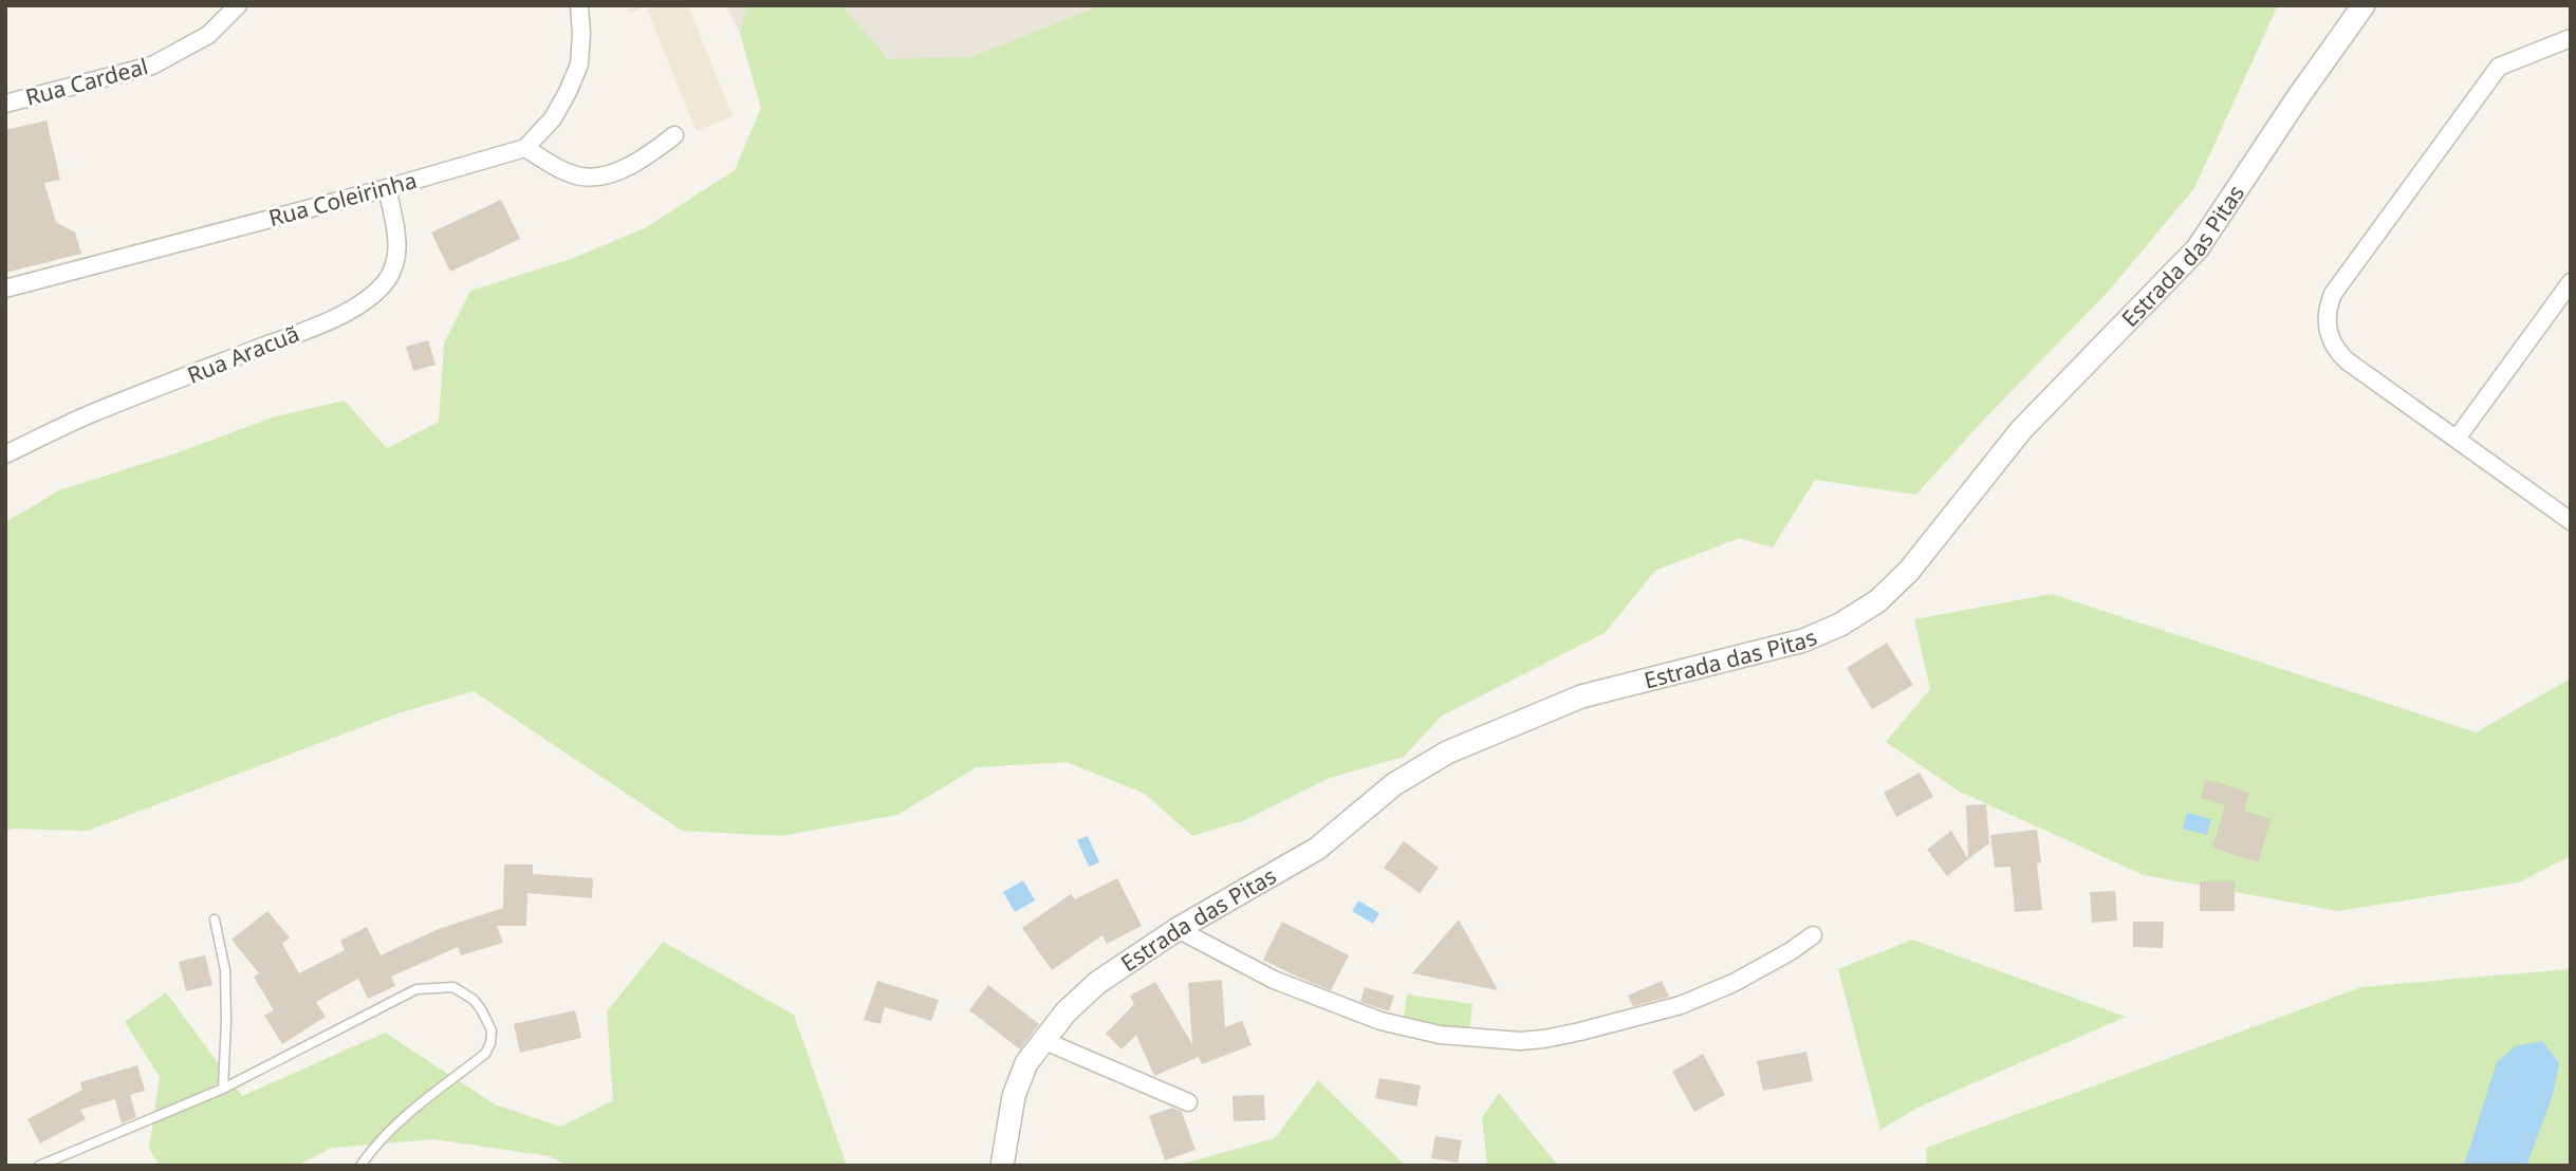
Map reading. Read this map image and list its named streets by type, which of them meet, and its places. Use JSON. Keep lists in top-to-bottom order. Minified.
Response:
{"streets":{"street":["Rua Cardeal","Rua Coleirinha","Estrada das Pitas","Rua Aracuã"]},"crossings":[["Rua Coleirinha","Rua Aracuã"]]}
